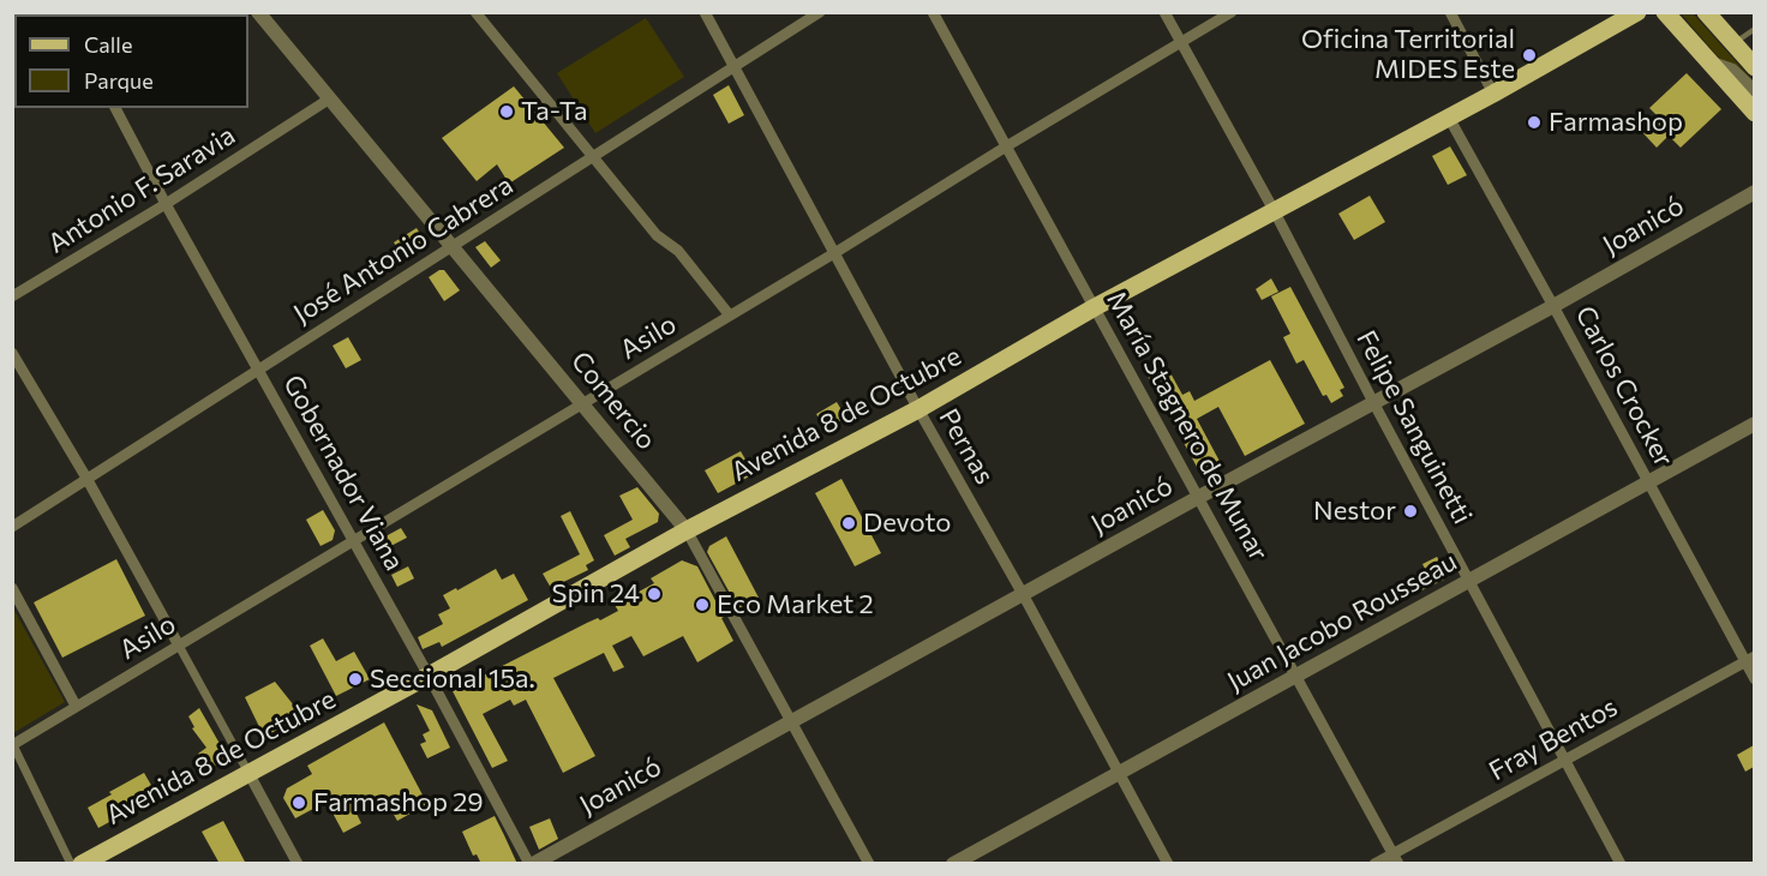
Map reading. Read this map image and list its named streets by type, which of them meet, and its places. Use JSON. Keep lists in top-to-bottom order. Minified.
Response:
{"streets":{"main road":["Avenida 8 de Octubre"],"street":["Antonio F. Saravia","Joanicó","José Antonio Cabrera","Asilo","Carlos Crocker","Comercio","María Stagnero de Munar","Felipe Sanguinetti","Pernas","Gobernador Viana","Juan Jacobo Rousseau","Fray Bentos"]},"crossings":[["Antonio F. Saravia","Comercio"],["Antonio F. Saravia","Gobernador Viana"],["Joanicó","Carlos Crocker"],["Joanicó","Comercio"],["Joanicó","María Stagnero de Munar"],["Joanicó","Felipe Sanguinetti"],["Joanicó","Pernas"],["Joanicó","Gobernador Viana"],["José Antonio Cabrera","Comercio"],["José Antonio Cabrera","Pernas"],["José Antonio Cabrera","Gobernador Viana"],["Asilo","Comercio"],["Asilo","María Stagnero de Munar"],["Asilo","Felipe Sanguinetti"],["Asilo","Pernas"],["Asilo","Gobernador Viana"],["Carlos Crocker","Avenida 8 de Octubre"],["Carlos Crocker","Juan Jacobo Rousseau"],["Carlos Crocker","Fray Bentos"],["Comercio","Avenida 8 de Octubre"],["Avenida 8 de Octubre","María Stagnero de Munar"],["Avenida 8 de Octubre","Felipe Sanguinetti"],["Avenida 8 de Octubre","Pernas"],["Avenida 8 de Octubre","Gobernador Viana"],["María Stagnero de Munar","Juan Jacobo Rousseau"],["María Stagnero de Munar","Fray Bentos"],["Felipe Sanguinetti","Juan Jacobo Rousseau"],["Felipe Sanguinetti","Fray Bentos"],["Pernas","Juan Jacobo Rousseau"]],"places":["Oficina Territorial MIDES Este","Ta-Ta","Farmashop","Nestor","Devoto","Spin 24","Eco Market 2","Seccional 15a.","Farmashop 29"],"legend":["Calle","Parque"]}
